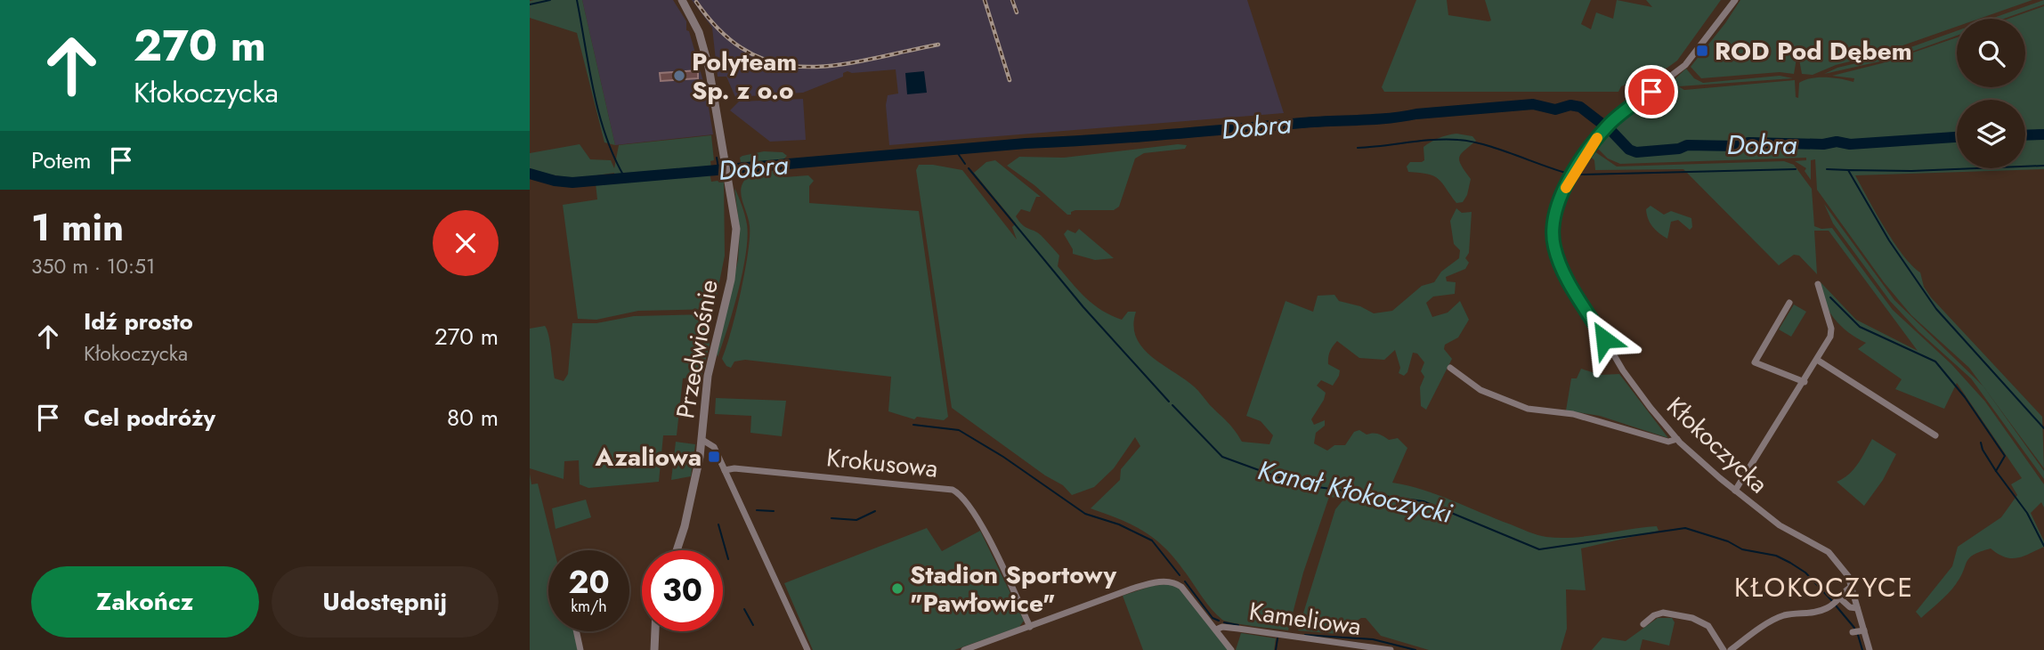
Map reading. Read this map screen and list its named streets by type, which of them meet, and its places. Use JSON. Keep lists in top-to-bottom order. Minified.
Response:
{"streets":{"street":["Przedwiośnie","Kłokoczycka","Krokusowa","Kameliowa"]},"crossings":[["Przedwiośnie","Krokusowa"]],"districts":["KŁOKOCZYCE"],"water":["Dobra","Kanał Kłokoczycki"],"places":{"transit":["ROD Pod Dębem","Azaliowa"],"other":["Polyteam Sp. z o.o","Stadion Sportowy \"Pawłowice\""]},"page":{"turn":["270 m","Kłokoczycka"],"then":"Potem","heading":["1 min","350 m · 10:51"],"list":[{"name":"Idź prosto","note":"Kłokoczycka","value":"270 m"},{"name":"Cel podróży","value":"80 m"}],"speed":"20 km/h","limit":"30","buttons":["Zakończ","Udostępnij"]}}
